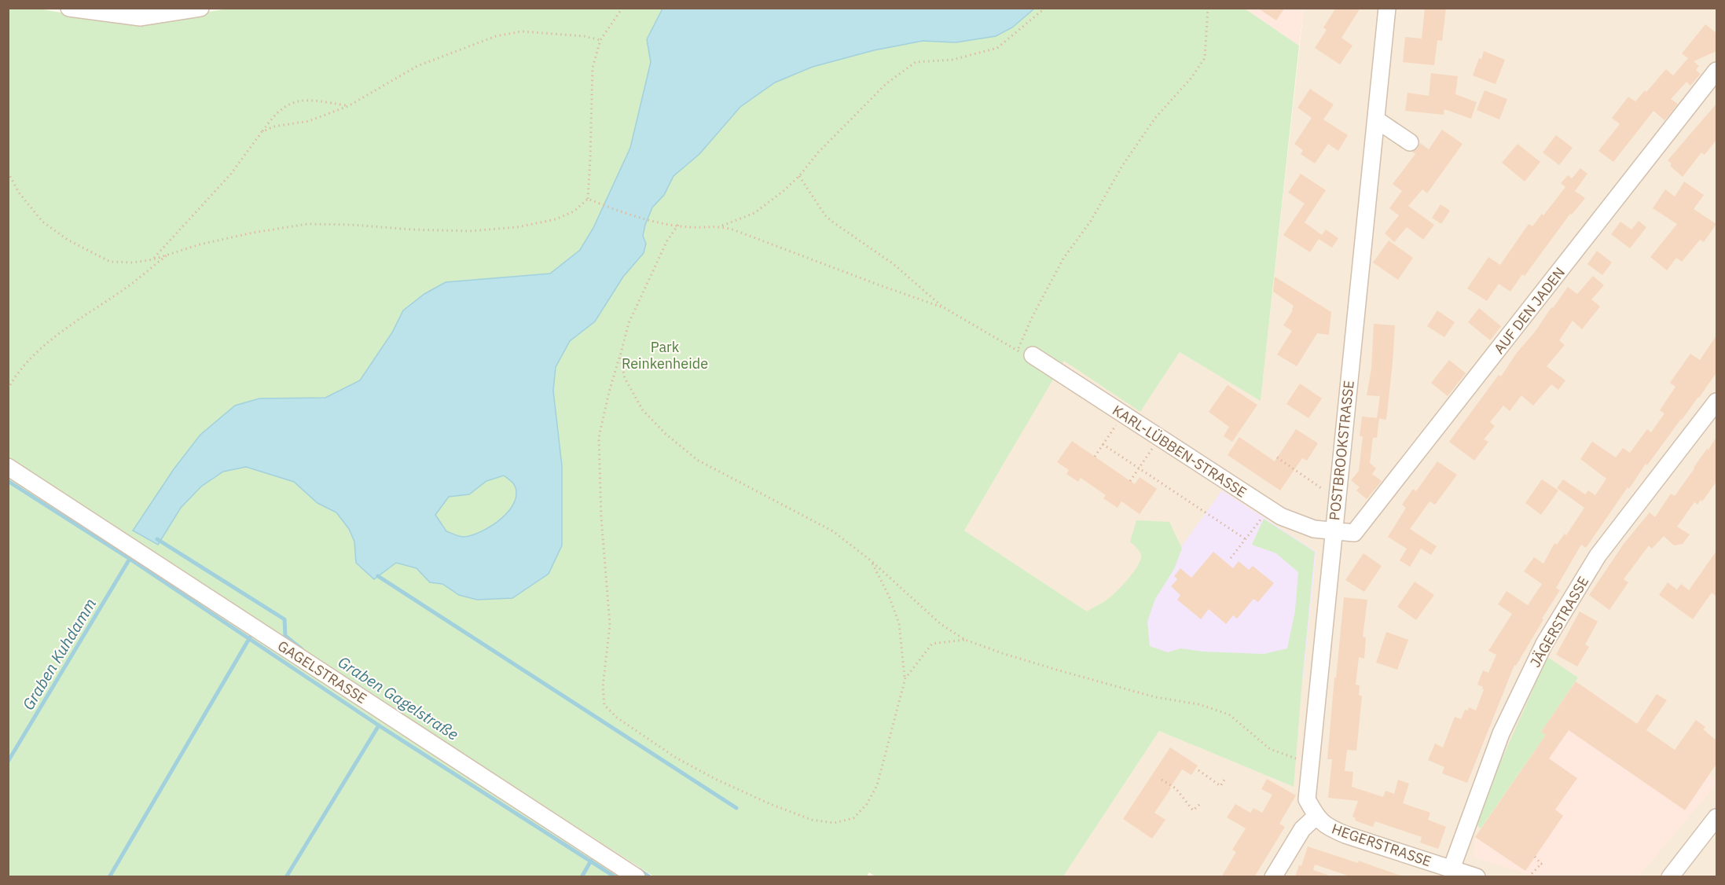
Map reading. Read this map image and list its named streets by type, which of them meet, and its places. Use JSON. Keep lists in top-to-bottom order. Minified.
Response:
{"streets":{"street":["AUF DEN JADEN","POSTBROOKSTRASSE","KARL-LÜBBEN-STRASSE","JÄGERSTRASSE","GAGELSTRASSE","HEGERSTRASSE"]},"crossings":[["AUF DEN JADEN","POSTBROOKSTRASSE"],["AUF DEN JADEN","KARL-LÜBBEN-STRASSE"],["POSTBROOKSTRASSE","KARL-LÜBBEN-STRASSE"],["POSTBROOKSTRASSE","HEGERSTRASSE"],["JÄGERSTRASSE","HEGERSTRASSE"]],"water":["Graben Kuhdamm","Graben Gagelstraße"],"parks":["Park Reinkenheide"]}
